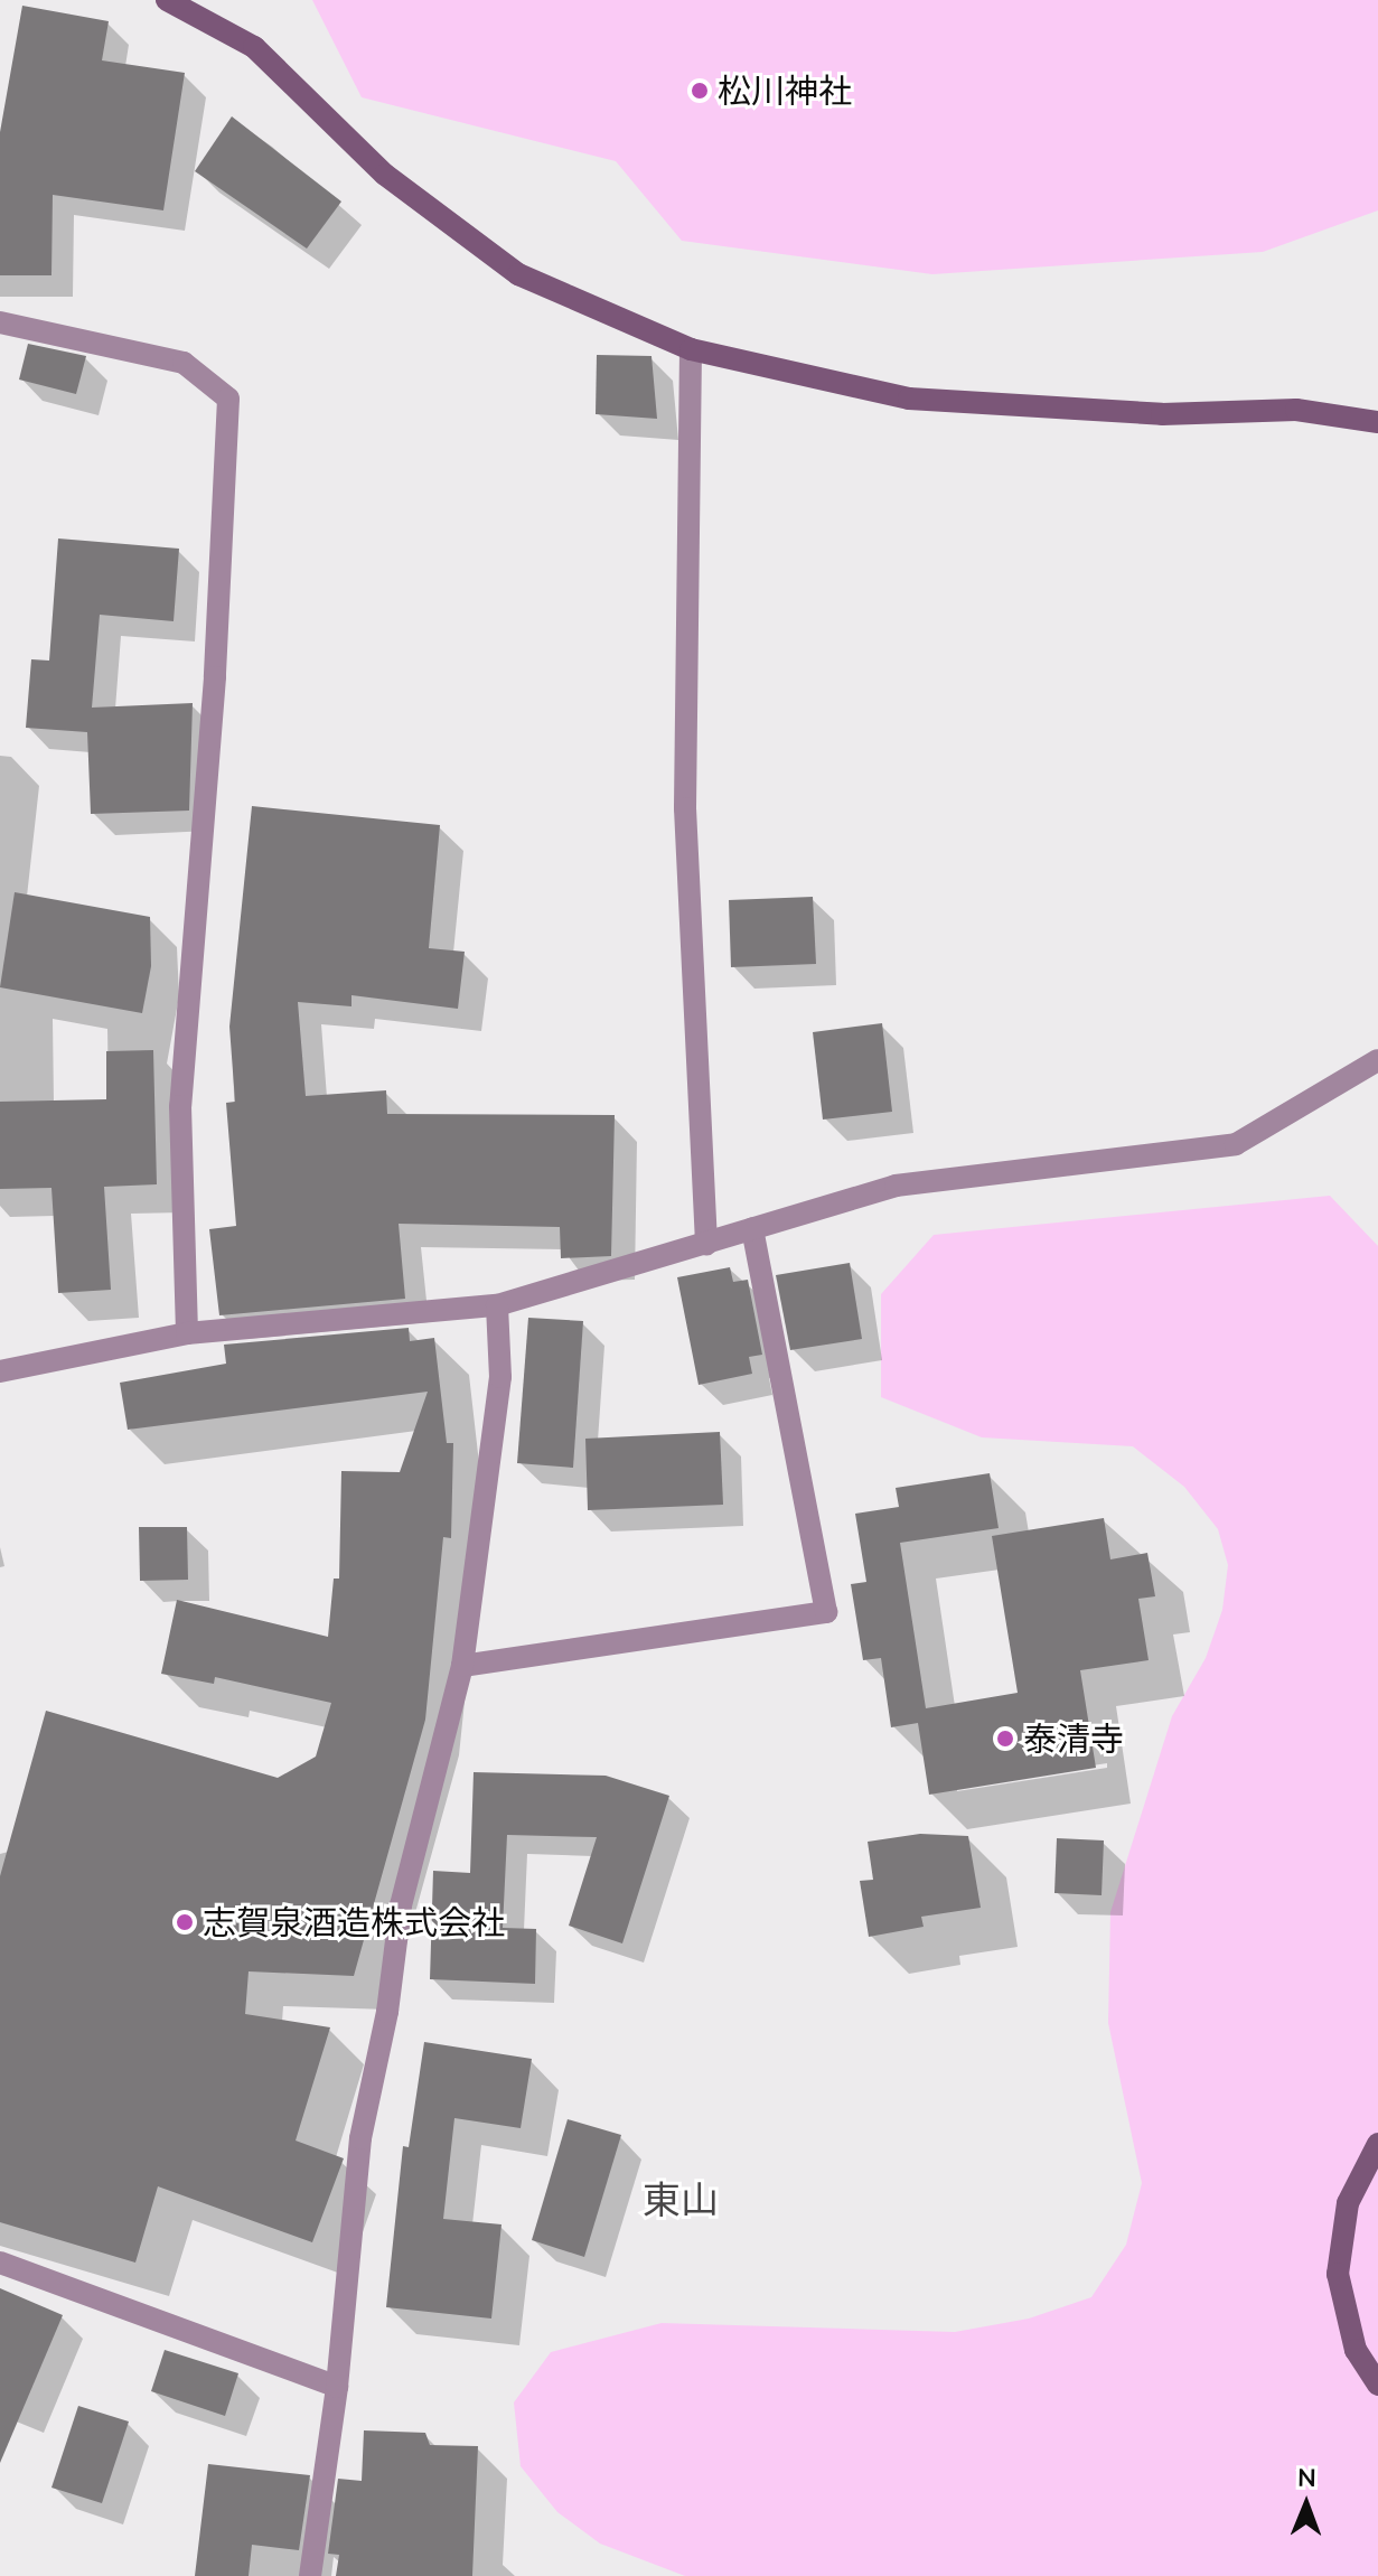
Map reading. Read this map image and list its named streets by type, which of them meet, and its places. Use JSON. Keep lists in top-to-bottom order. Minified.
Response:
{"districts":["東山"],"places":["松川神社","泰清寺","志賀泉酒造株式会社"],"north":"top"}
